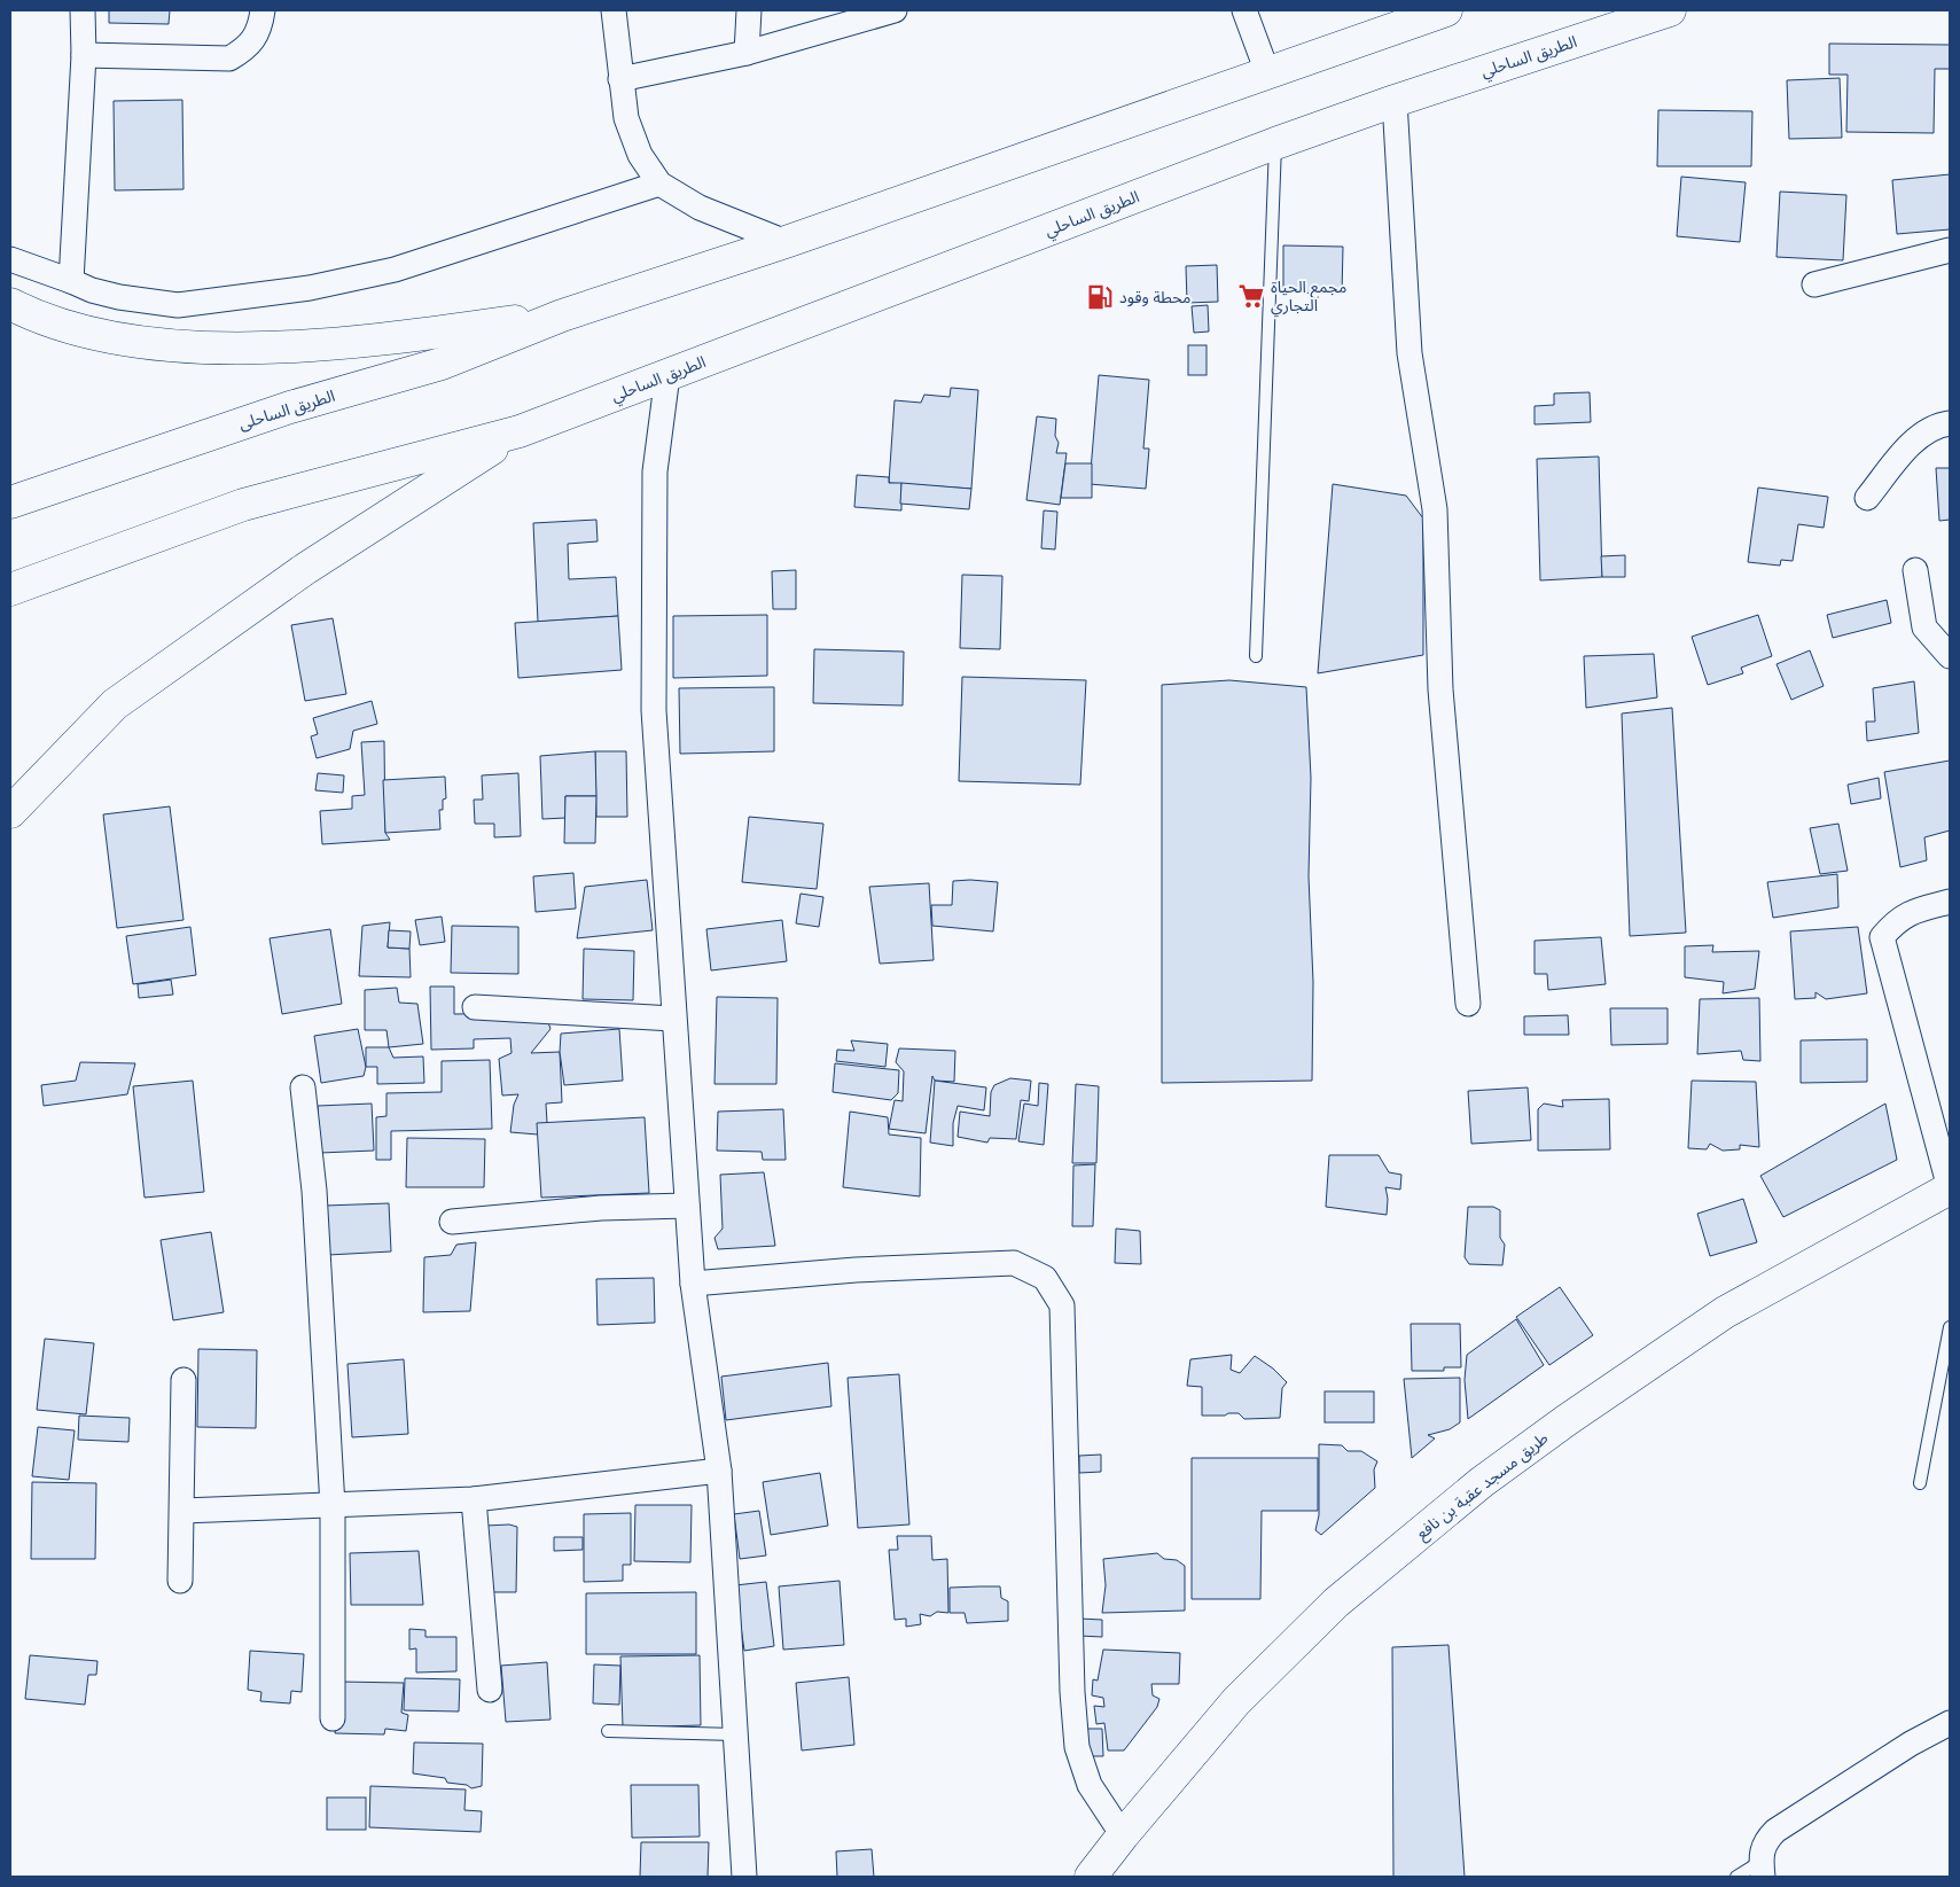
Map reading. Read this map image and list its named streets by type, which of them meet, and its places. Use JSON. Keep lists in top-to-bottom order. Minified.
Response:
{"streets":{"main road":["الطريق الساحلي","الطريق الساحلى","طريق مسجد عقبة بن نافع"]},"places":{"supermarket":["مجمع الحياة التجاري"],"fuel station":["محطة وقود"]}}
